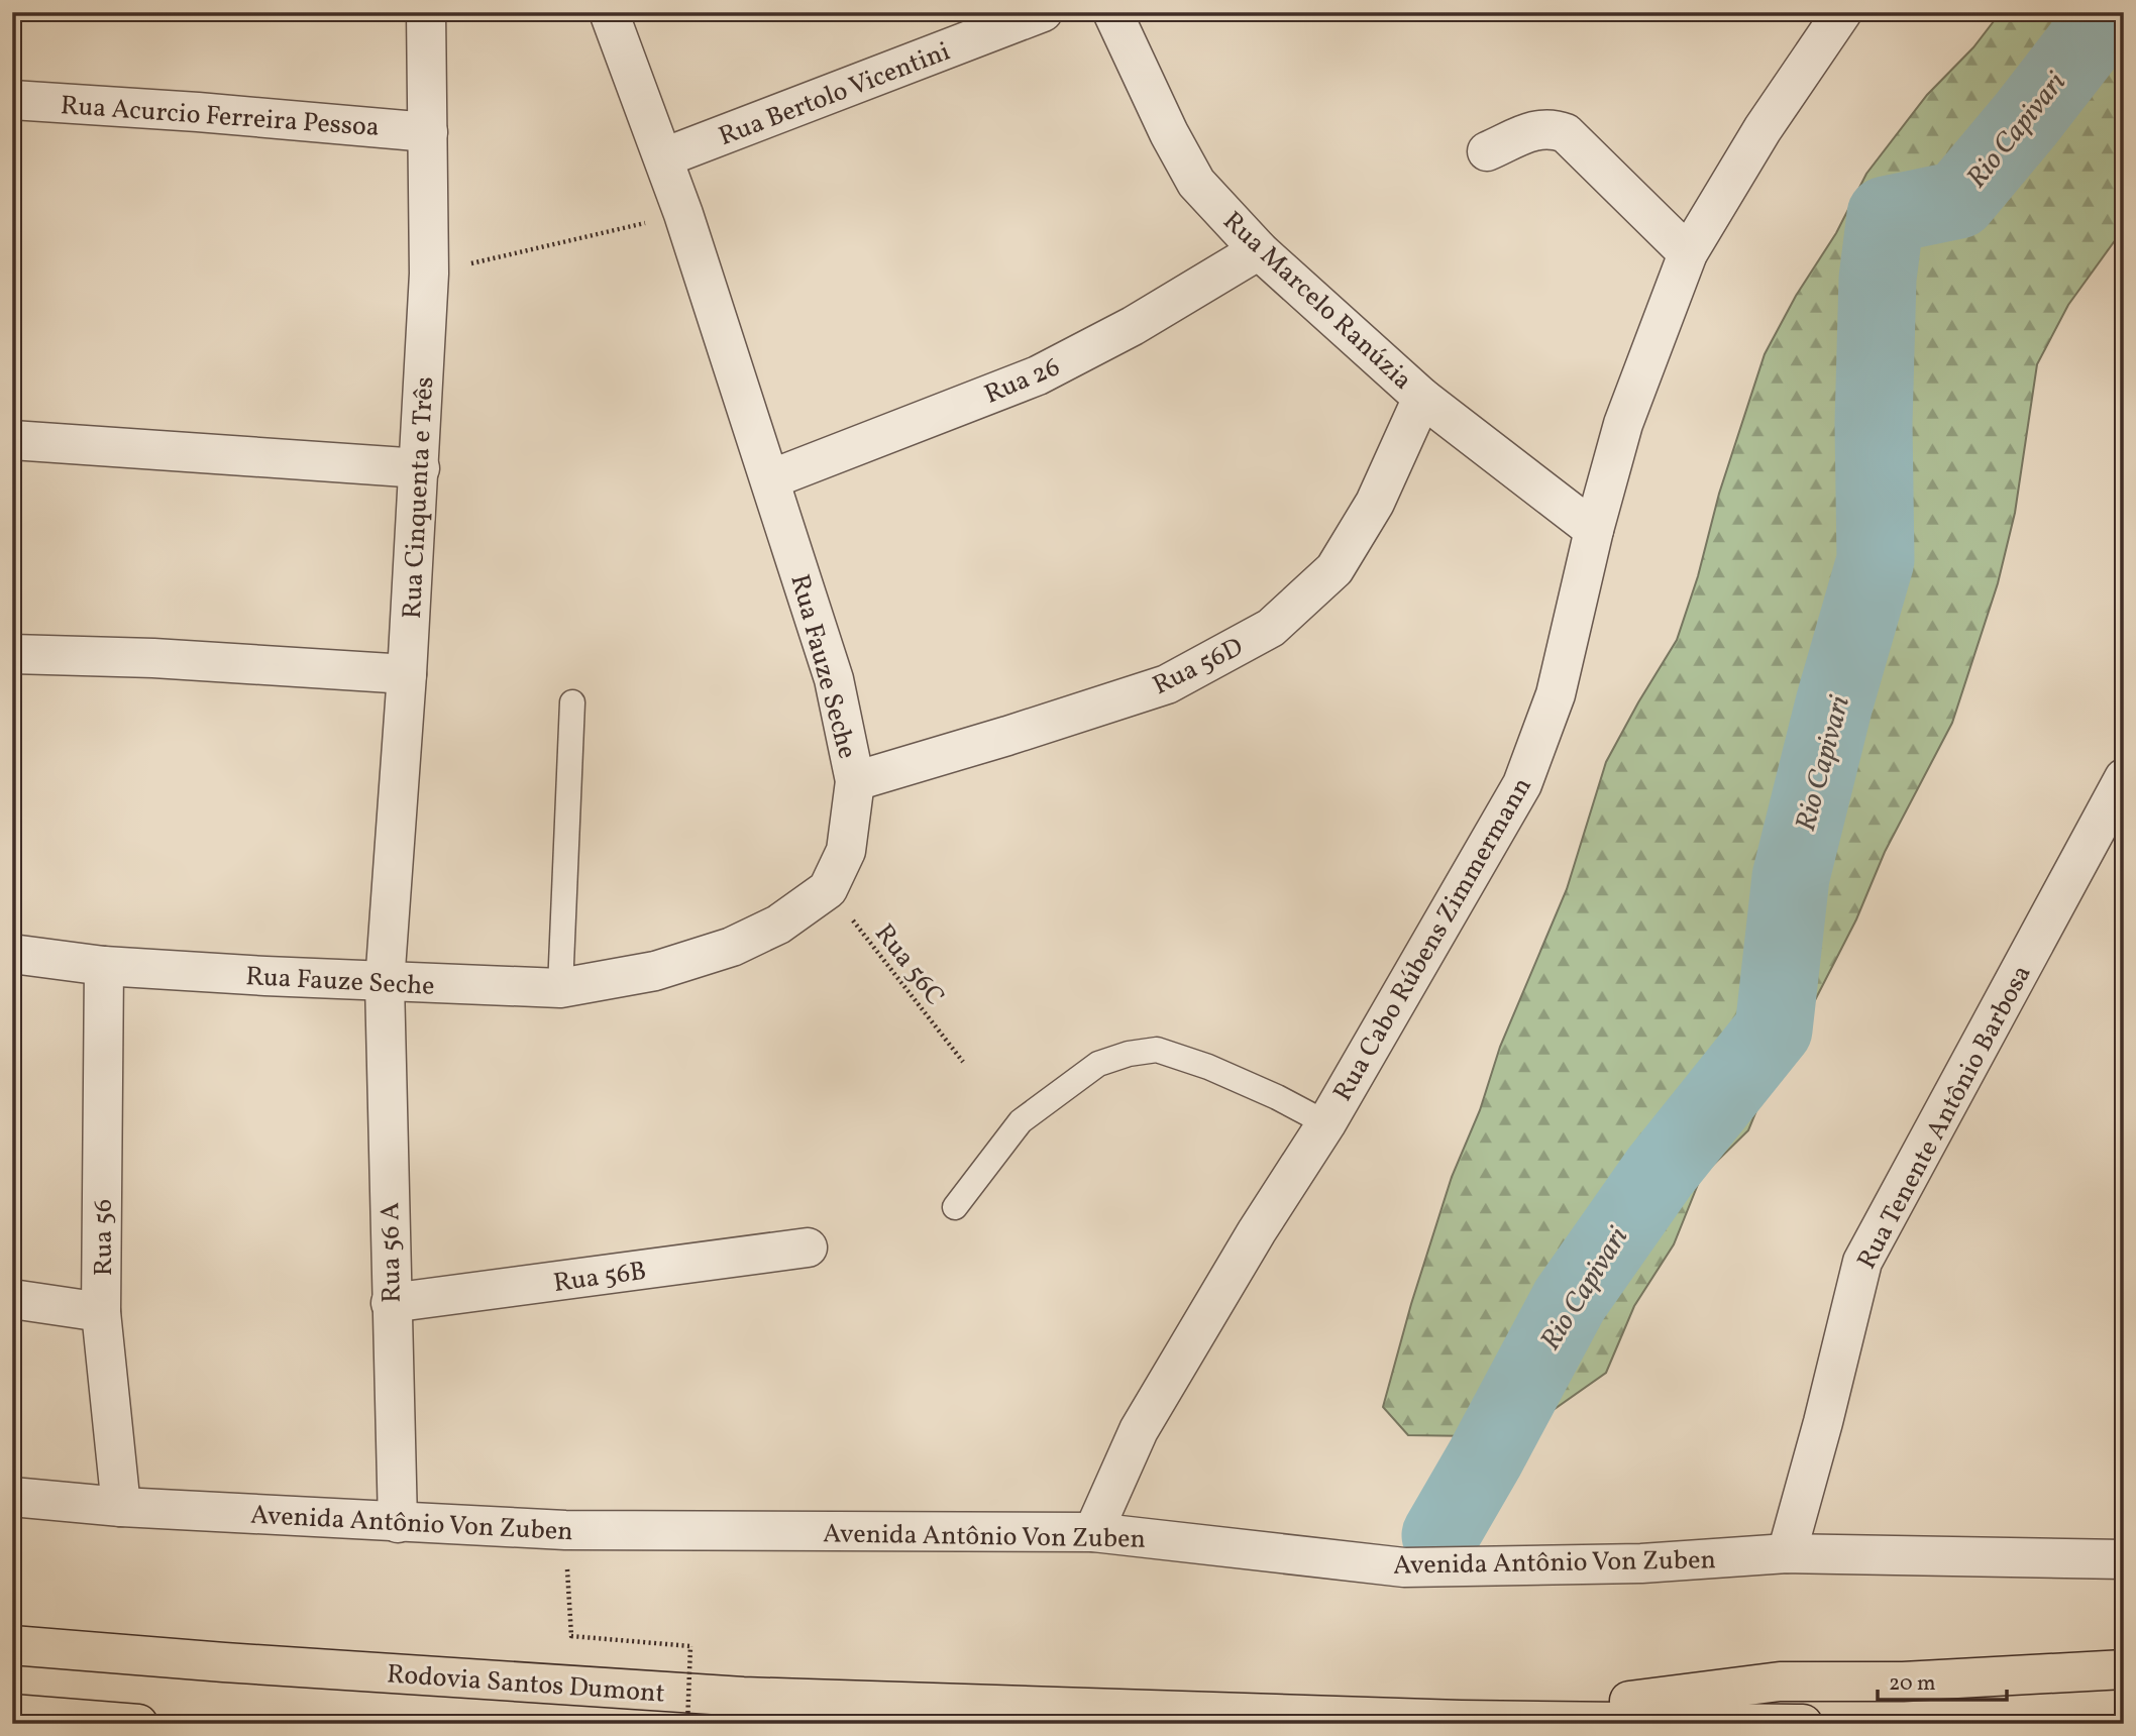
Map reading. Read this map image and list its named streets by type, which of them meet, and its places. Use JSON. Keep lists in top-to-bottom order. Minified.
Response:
{"streets":{"highway":["Rodovia Santos Dumont"],"street":["Rua Bertolo Vicentini","Rua Acurcio Ferreira Pessoa","Rua Marcelo Ranúzia","Rua 26","Rua Cinquenta e Três","Rua 56D","Rua Fauze Seche","Rua Cabo Rúbens Zimmermann","Rua Tenente Antônio Barbosa","Rua 56","Rua 56 A","Rua 56B","Avenida Antônio Von Zuben"],"path":["Rua 56C"]},"crossings":[["Rua Bertolo Vicentini","Rua Fauze Seche"],["Rua Acurcio Ferreira Pessoa","Rua Cinquenta e Três"],["Rua Marcelo Ranúzia","Rua 26"],["Rua Marcelo Ranúzia","Rua 56D"],["Rua Marcelo Ranúzia","Rua Cabo Rúbens Zimmermann"],["Rua 26","Rua Fauze Seche"],["Rua Cinquenta e Três","Rua Fauze Seche"],["Rua Cinquenta e Três","Rua 56 A"],["Rua 56D","Rua Fauze Seche"],["Rua Fauze Seche","Rua 56C"],["Rua Fauze Seche","Rua 56"],["Rua Fauze Seche","Rua 56 A"],["Rua Cabo Rúbens Zimmermann","Avenida Antônio Von Zuben"],["Rua Tenente Antônio Barbosa","Avenida Antônio Von Zuben"],["Rua 56","Avenida Antônio Von Zuben"],["Rua 56 A","Rua 56B"],["Rua 56 A","Avenida Antônio Von Zuben"]],"water":["Rio Capivari"],"scale_bar":"20 m"}
